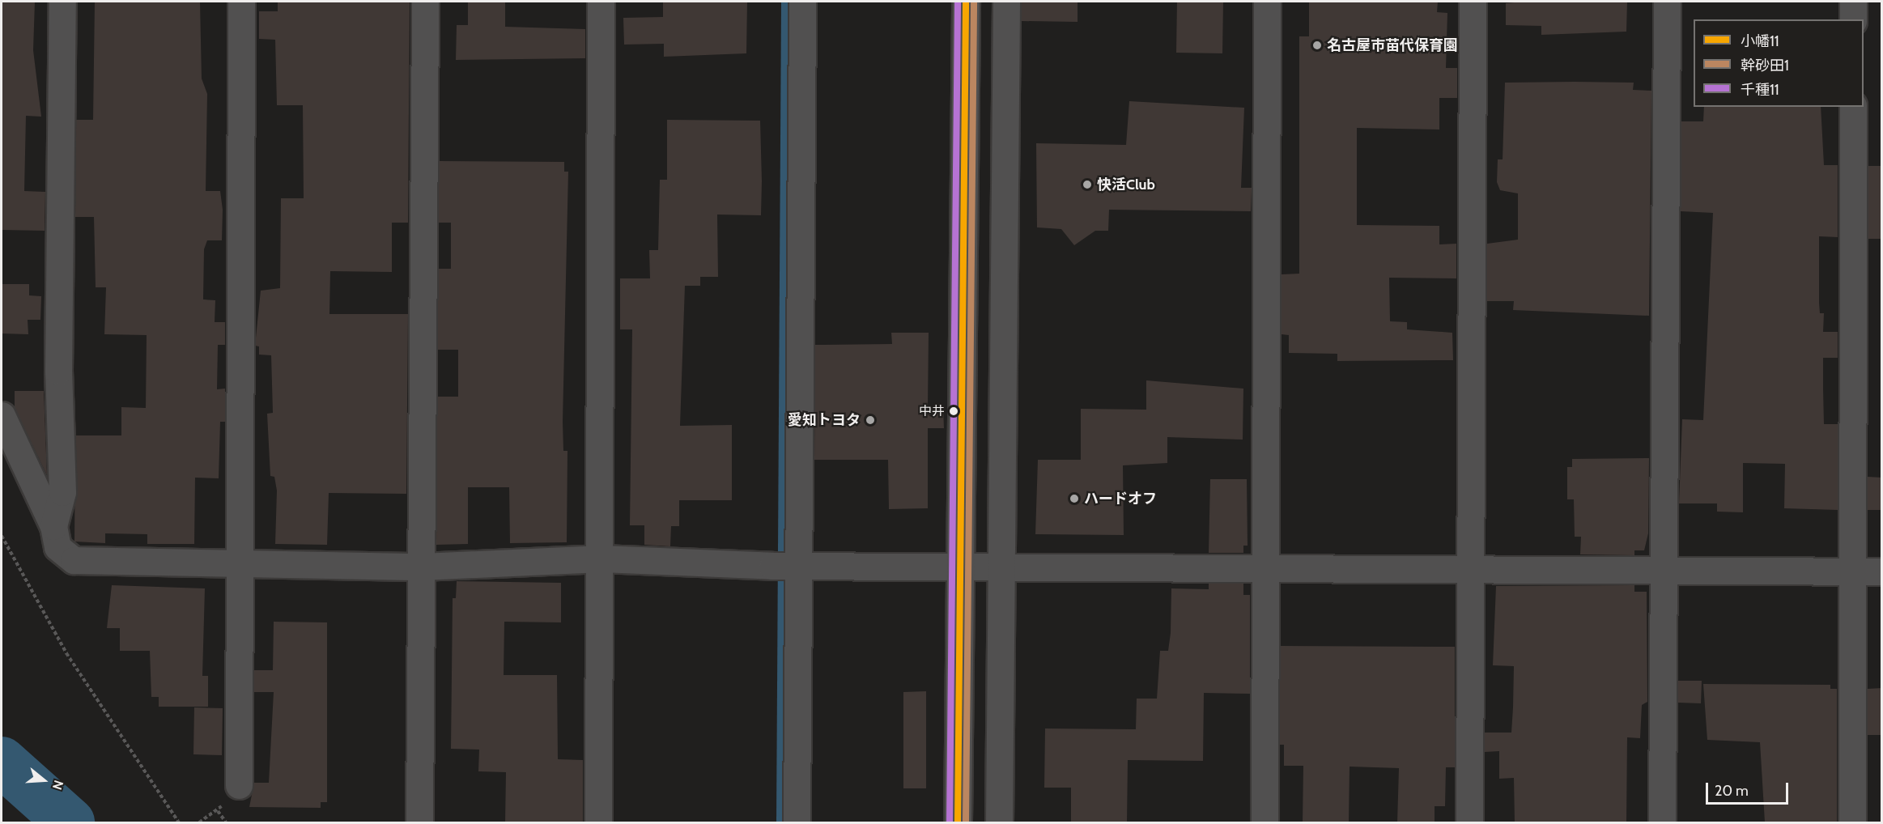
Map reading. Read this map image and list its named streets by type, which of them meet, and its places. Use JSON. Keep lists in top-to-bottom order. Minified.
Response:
{"places":["名古屋市苗代保育園","快活Club","中井","愛知トヨタ","ハードオフ"],"lines":["transit line 小幡11","transit line 幹砂田1","transit line 千種11"],"legend":["小幡11","幹砂田1","千種11"],"scale_bar":"20 m","north":"right"}
